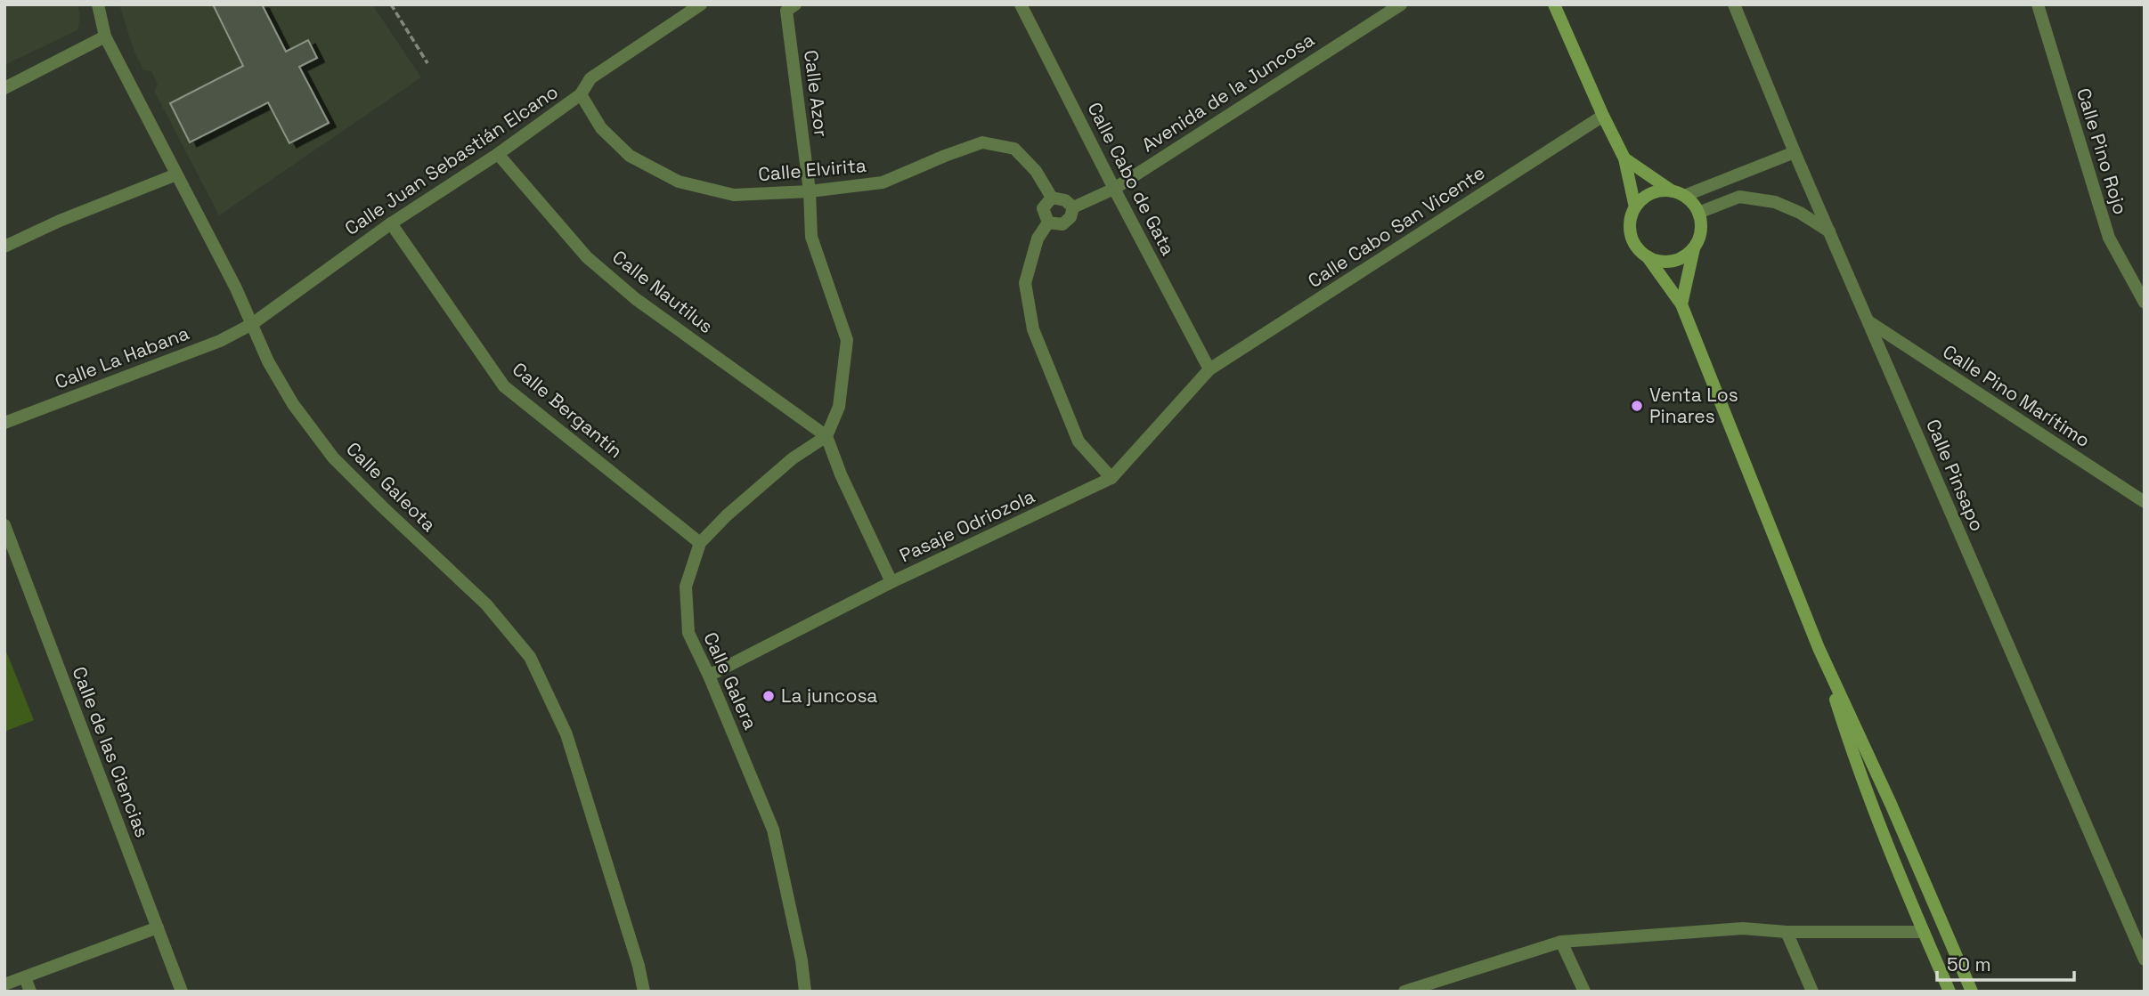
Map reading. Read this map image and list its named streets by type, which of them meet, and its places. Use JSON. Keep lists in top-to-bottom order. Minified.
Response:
{"streets":{"street":["Avenida de la Juncosa","Calle Azor","Calle Pino Rojo","Calle Juan Sebastián Elcano","Calle Elvirita","Calle Cabo de Gata","Calle Cabo San Vicente","Calle Nautilus","Calle La Habana","Calle Pino Marítimo","Calle Bergantín","Calle Pinsapo","Calle Galeota","Pasaje Odriozola","Calle Galera","Calle de las Ciencias"]},"crossings":[["Avenida de la Juncosa","Calle Elvirita"],["Avenida de la Juncosa","Calle Cabo de Gata"],["Calle Azor","Calle Elvirita"],["Calle Juan Sebastián Elcano","Calle Elvirita"],["Calle Juan Sebastián Elcano","Calle Nautilus"],["Calle Juan Sebastián Elcano","Calle La Habana"],["Calle Juan Sebastián Elcano","Calle Bergantín"],["Calle Juan Sebastián Elcano","Calle Galeota"],["Calle Cabo de Gata","Calle Cabo San Vicente"],["Calle Cabo de Gata","Pasaje Odriozola"],["Calle Cabo San Vicente","Pasaje Odriozola"],["Calle Nautilus","Calle Galera"],["Calle La Habana","Calle Galeota"],["Calle Pino Marítimo","Calle Pinsapo"],["Calle Bergantín","Calle Galera"],["Pasaje Odriozola","Calle Galera"]],"places":["Venta Los Pinares","La juncosa"],"scale_bar":"50 m"}
